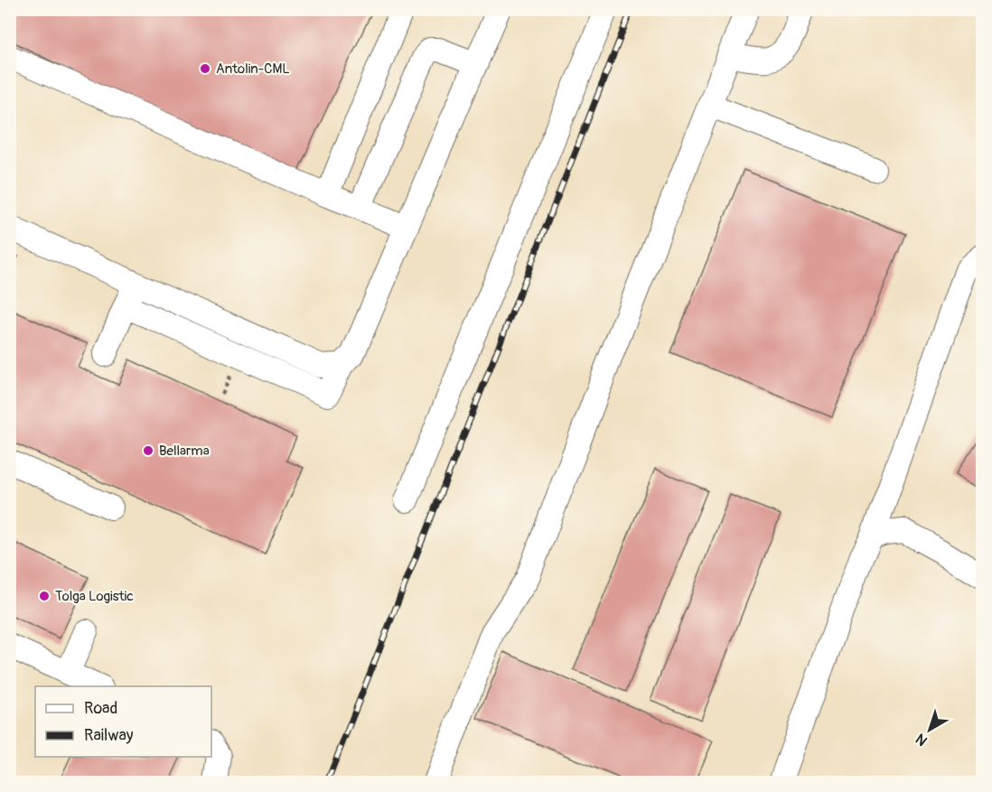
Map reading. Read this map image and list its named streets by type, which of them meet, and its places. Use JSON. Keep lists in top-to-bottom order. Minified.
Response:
{"places":["Antolin-CML","Bellarma","Tolga Logistic"],"legend":["Road","Railway"],"north":"bottom left"}
